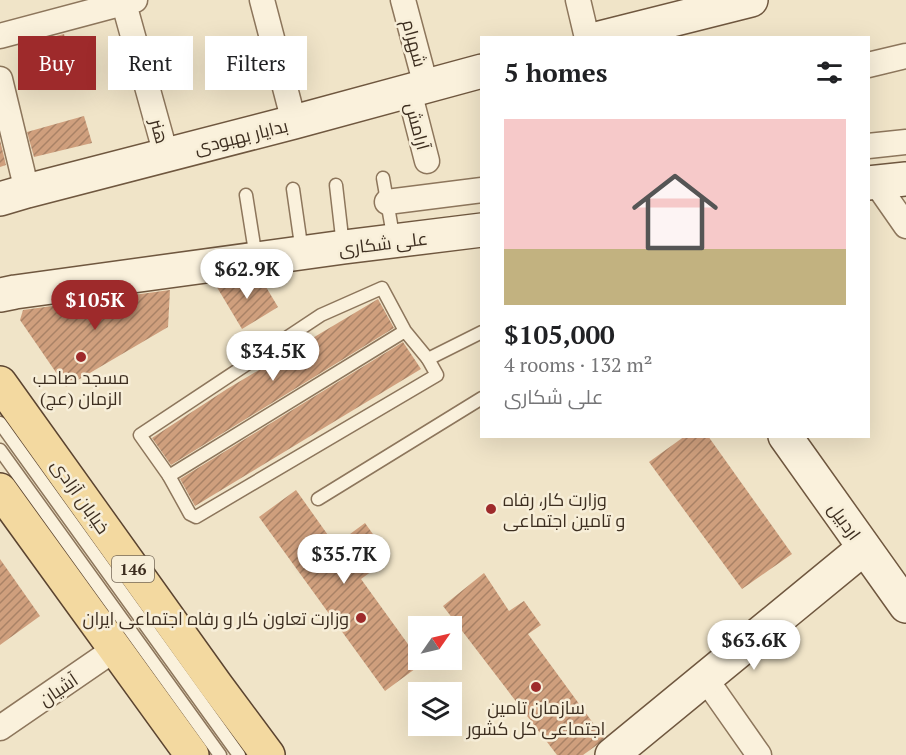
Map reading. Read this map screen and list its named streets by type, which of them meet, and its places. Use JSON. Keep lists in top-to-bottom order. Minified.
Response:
{"streets":{"main road":["خیابان آزادی","146"],"street":["شهرام","آرامش","هنر","بدایار بهبودی","علی شکاری","اردبیل","آشیان"]},"crossings":[["شهرام","آرامش"],["شهرام","بدایار بهبودی"],["آرامش","بدایار بهبودی"],["هنر","بدایار بهبودی"]],"places":["مسجد صاحب الزمان (عج)","وزارت کار، رفاه و تامین اجتماعی","وزارت تعاون کار و رفاه اجتماعی ایران","سازمان تامین اجتماعی کل کشور"],"north":"top right","page":{"chip":["Buy","Rent","Filters"],"heading":"5 homes","list":[{"name":"$105,000","note":"4 rooms · 132 m² · علی شکاری"}],"price":["$62.9K","$105K","$34.5K","$35.7K","$63.6K"]}}
